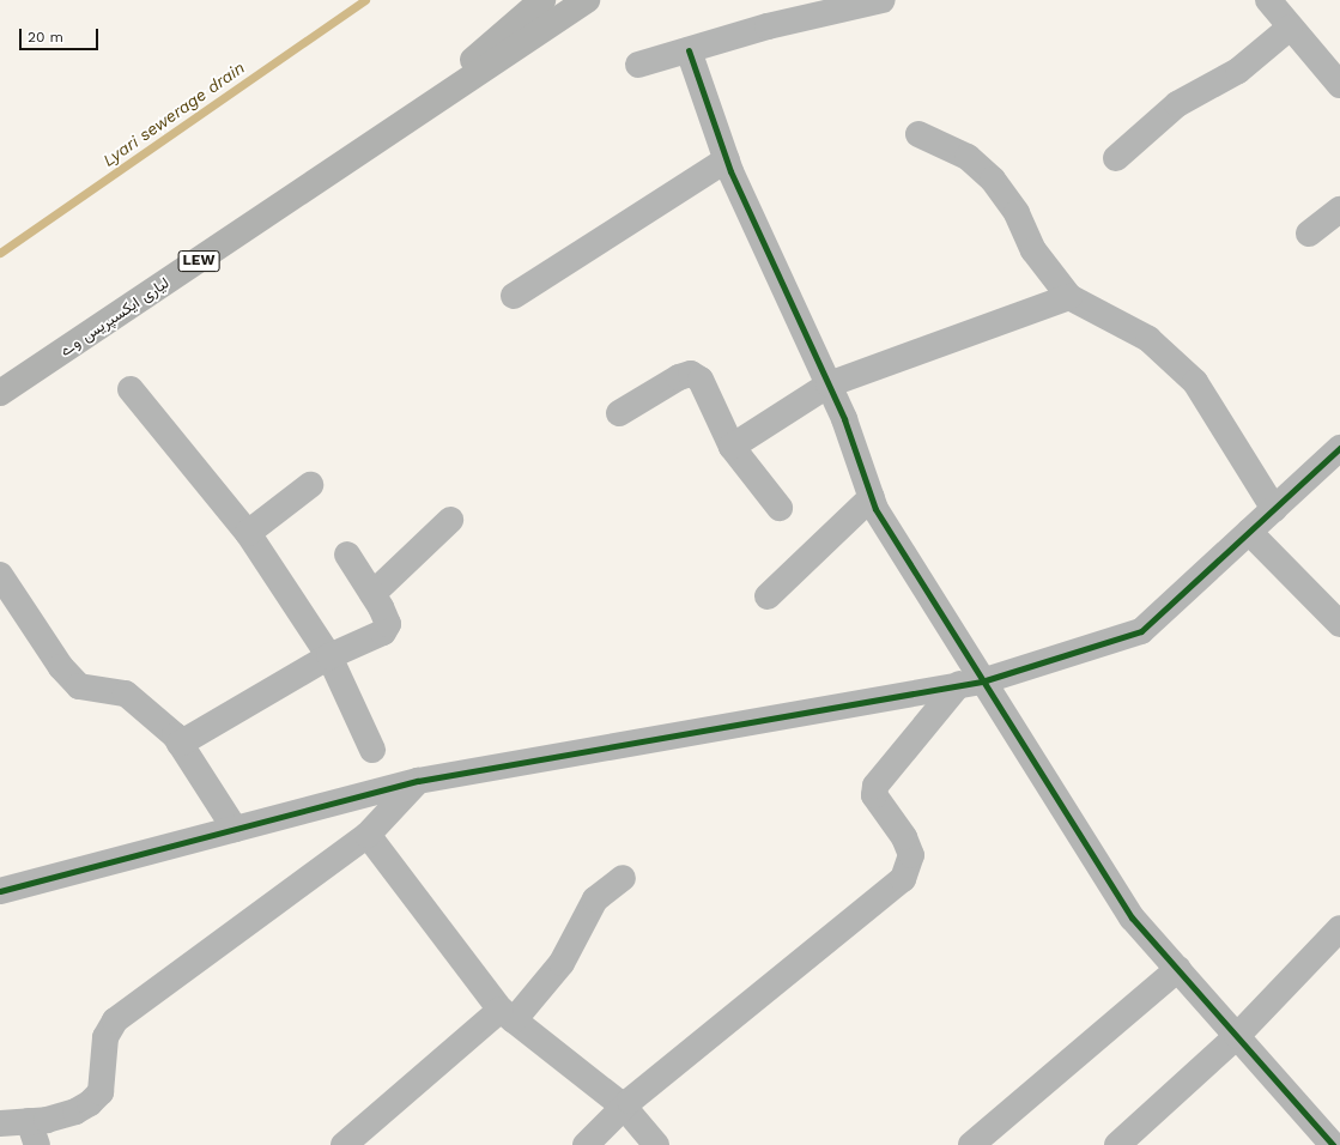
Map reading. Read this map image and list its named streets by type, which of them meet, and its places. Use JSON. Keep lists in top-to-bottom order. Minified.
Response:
{"streets":{"highway":["LEW","لیاری ایکسپریس وے"]},"crossings":[["LEW","لیاری ایکسپریس وے"]],"water":["Lyari sewerage drain"],"scale_bar":"20 m"}
